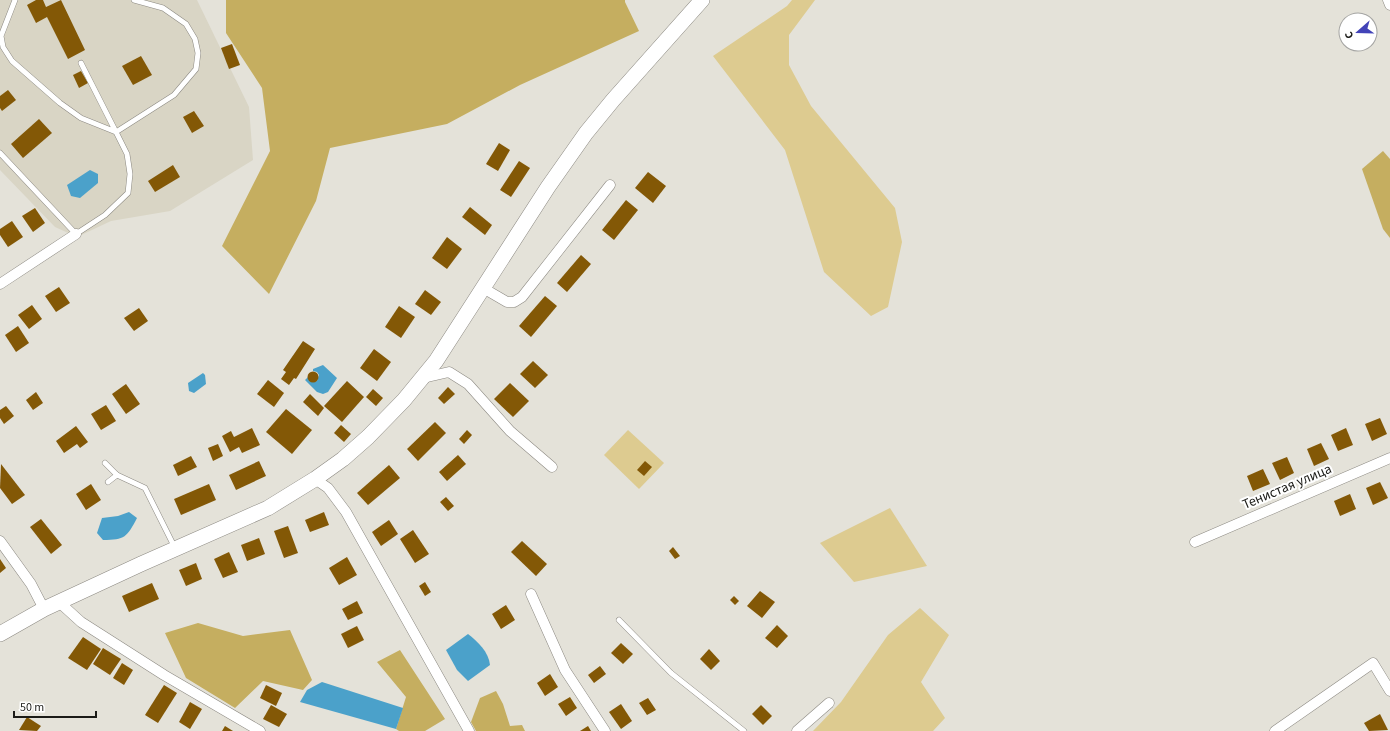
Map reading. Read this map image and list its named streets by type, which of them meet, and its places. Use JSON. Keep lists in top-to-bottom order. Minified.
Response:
{"streets":{"street":["Тенистая улица"]},"scale_bar":"50 m","north":"left"}
